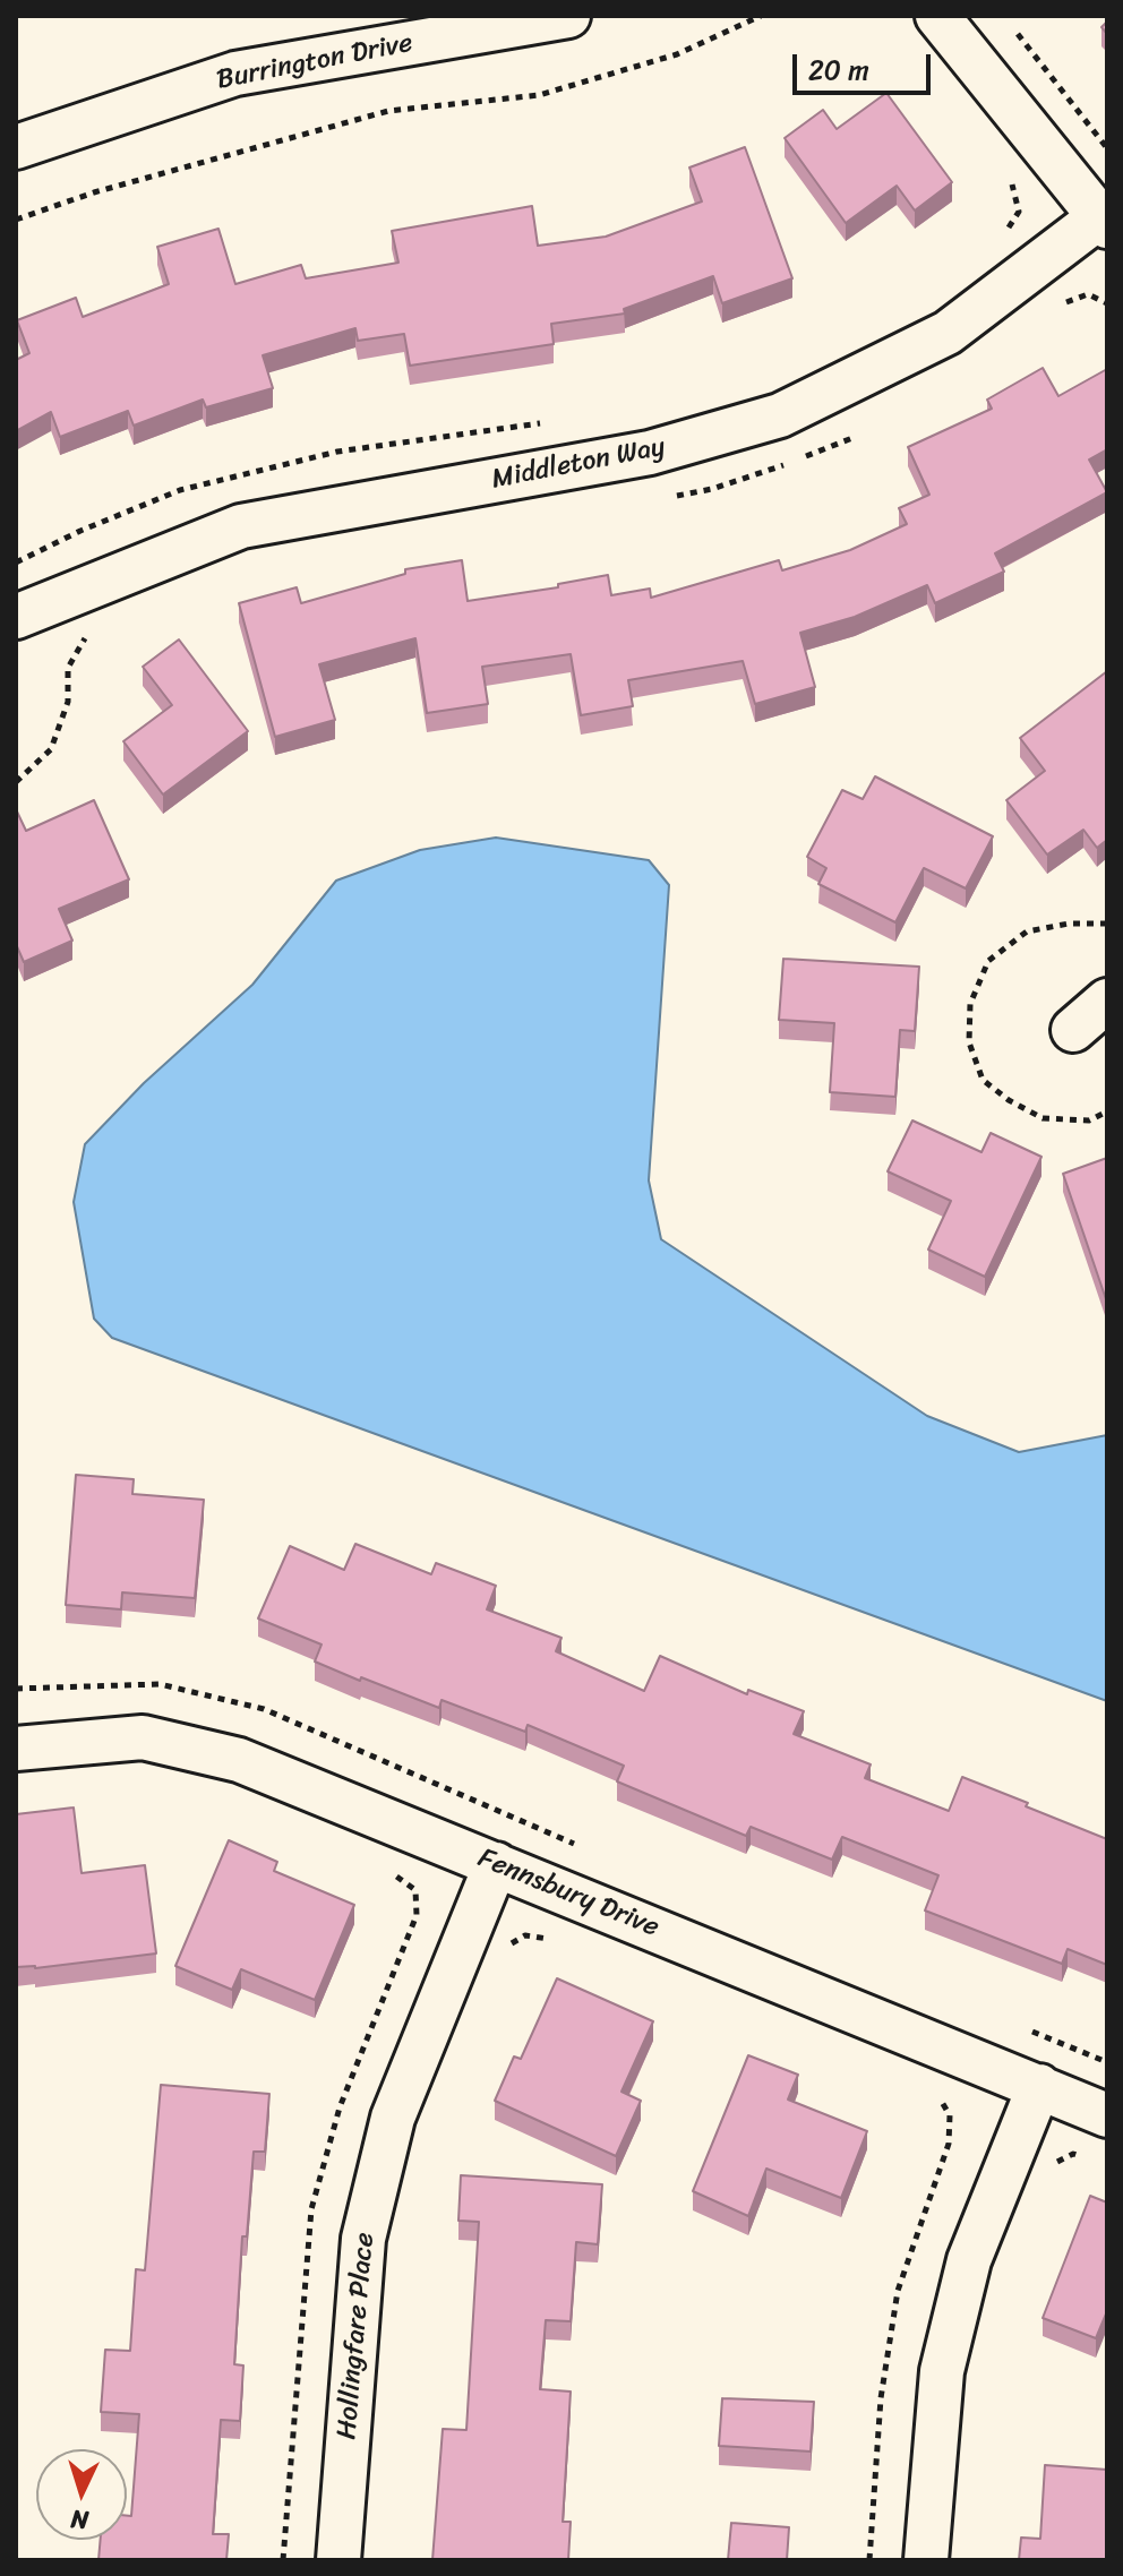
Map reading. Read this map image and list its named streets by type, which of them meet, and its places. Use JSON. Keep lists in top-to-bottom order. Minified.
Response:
{"streets":{"street":["Burrington Drive","Middleton Way","Fennsbury Drive","Hollingfare Place"]},"crossings":[["Fennsbury Drive","Hollingfare Place"]],"scale_bar":"20 m","north":"bottom"}
